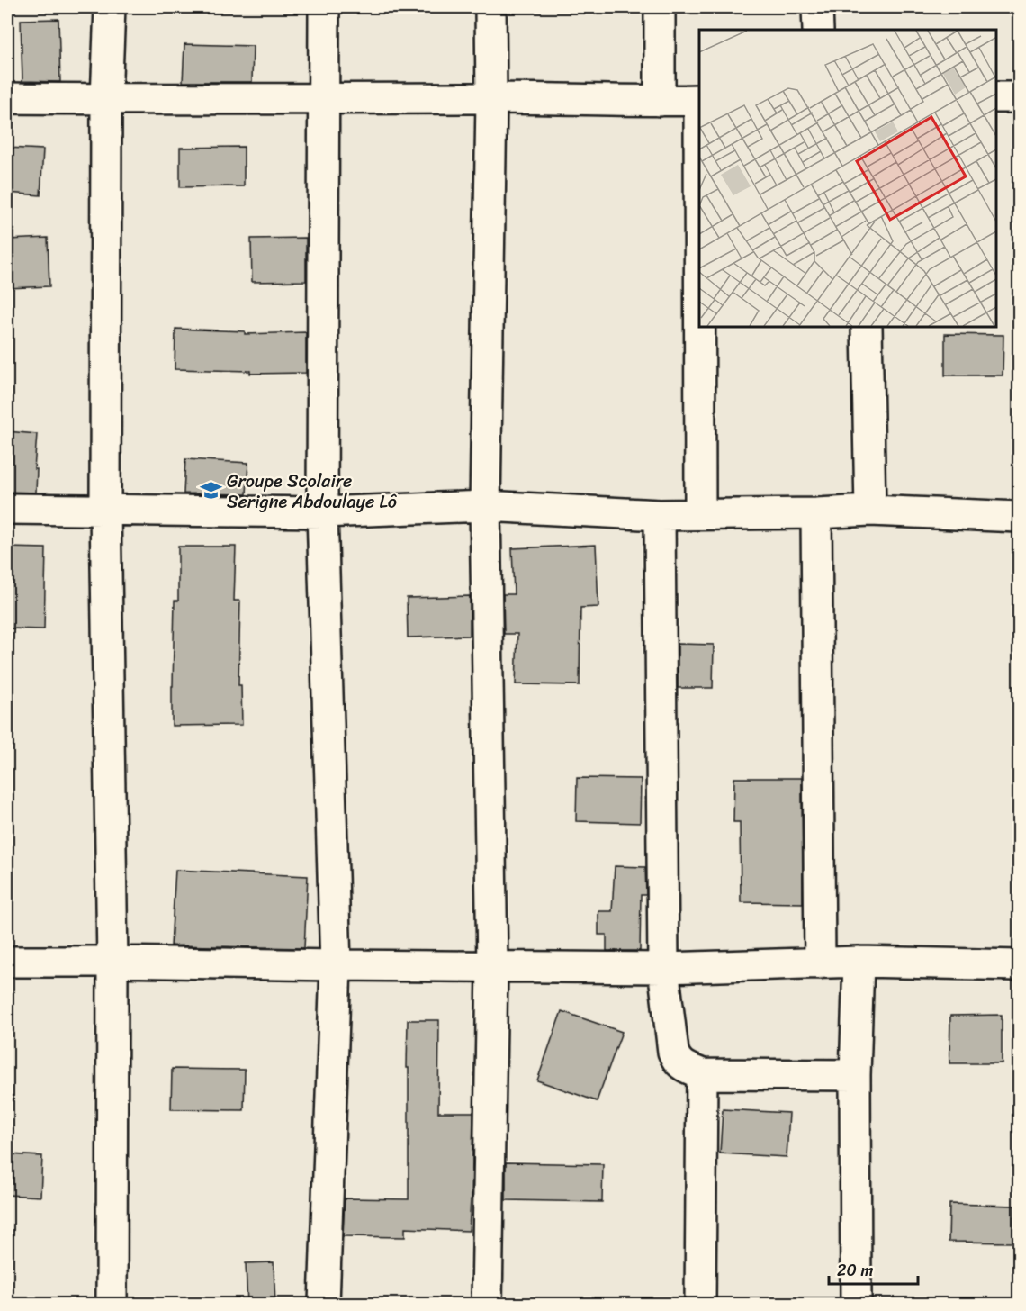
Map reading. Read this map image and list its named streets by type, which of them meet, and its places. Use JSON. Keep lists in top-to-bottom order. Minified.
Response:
{"places":{"school or university":["Groupe Scolaire Serigne Abdoulaye Lô"]},"scale_bar":"20 m"}
